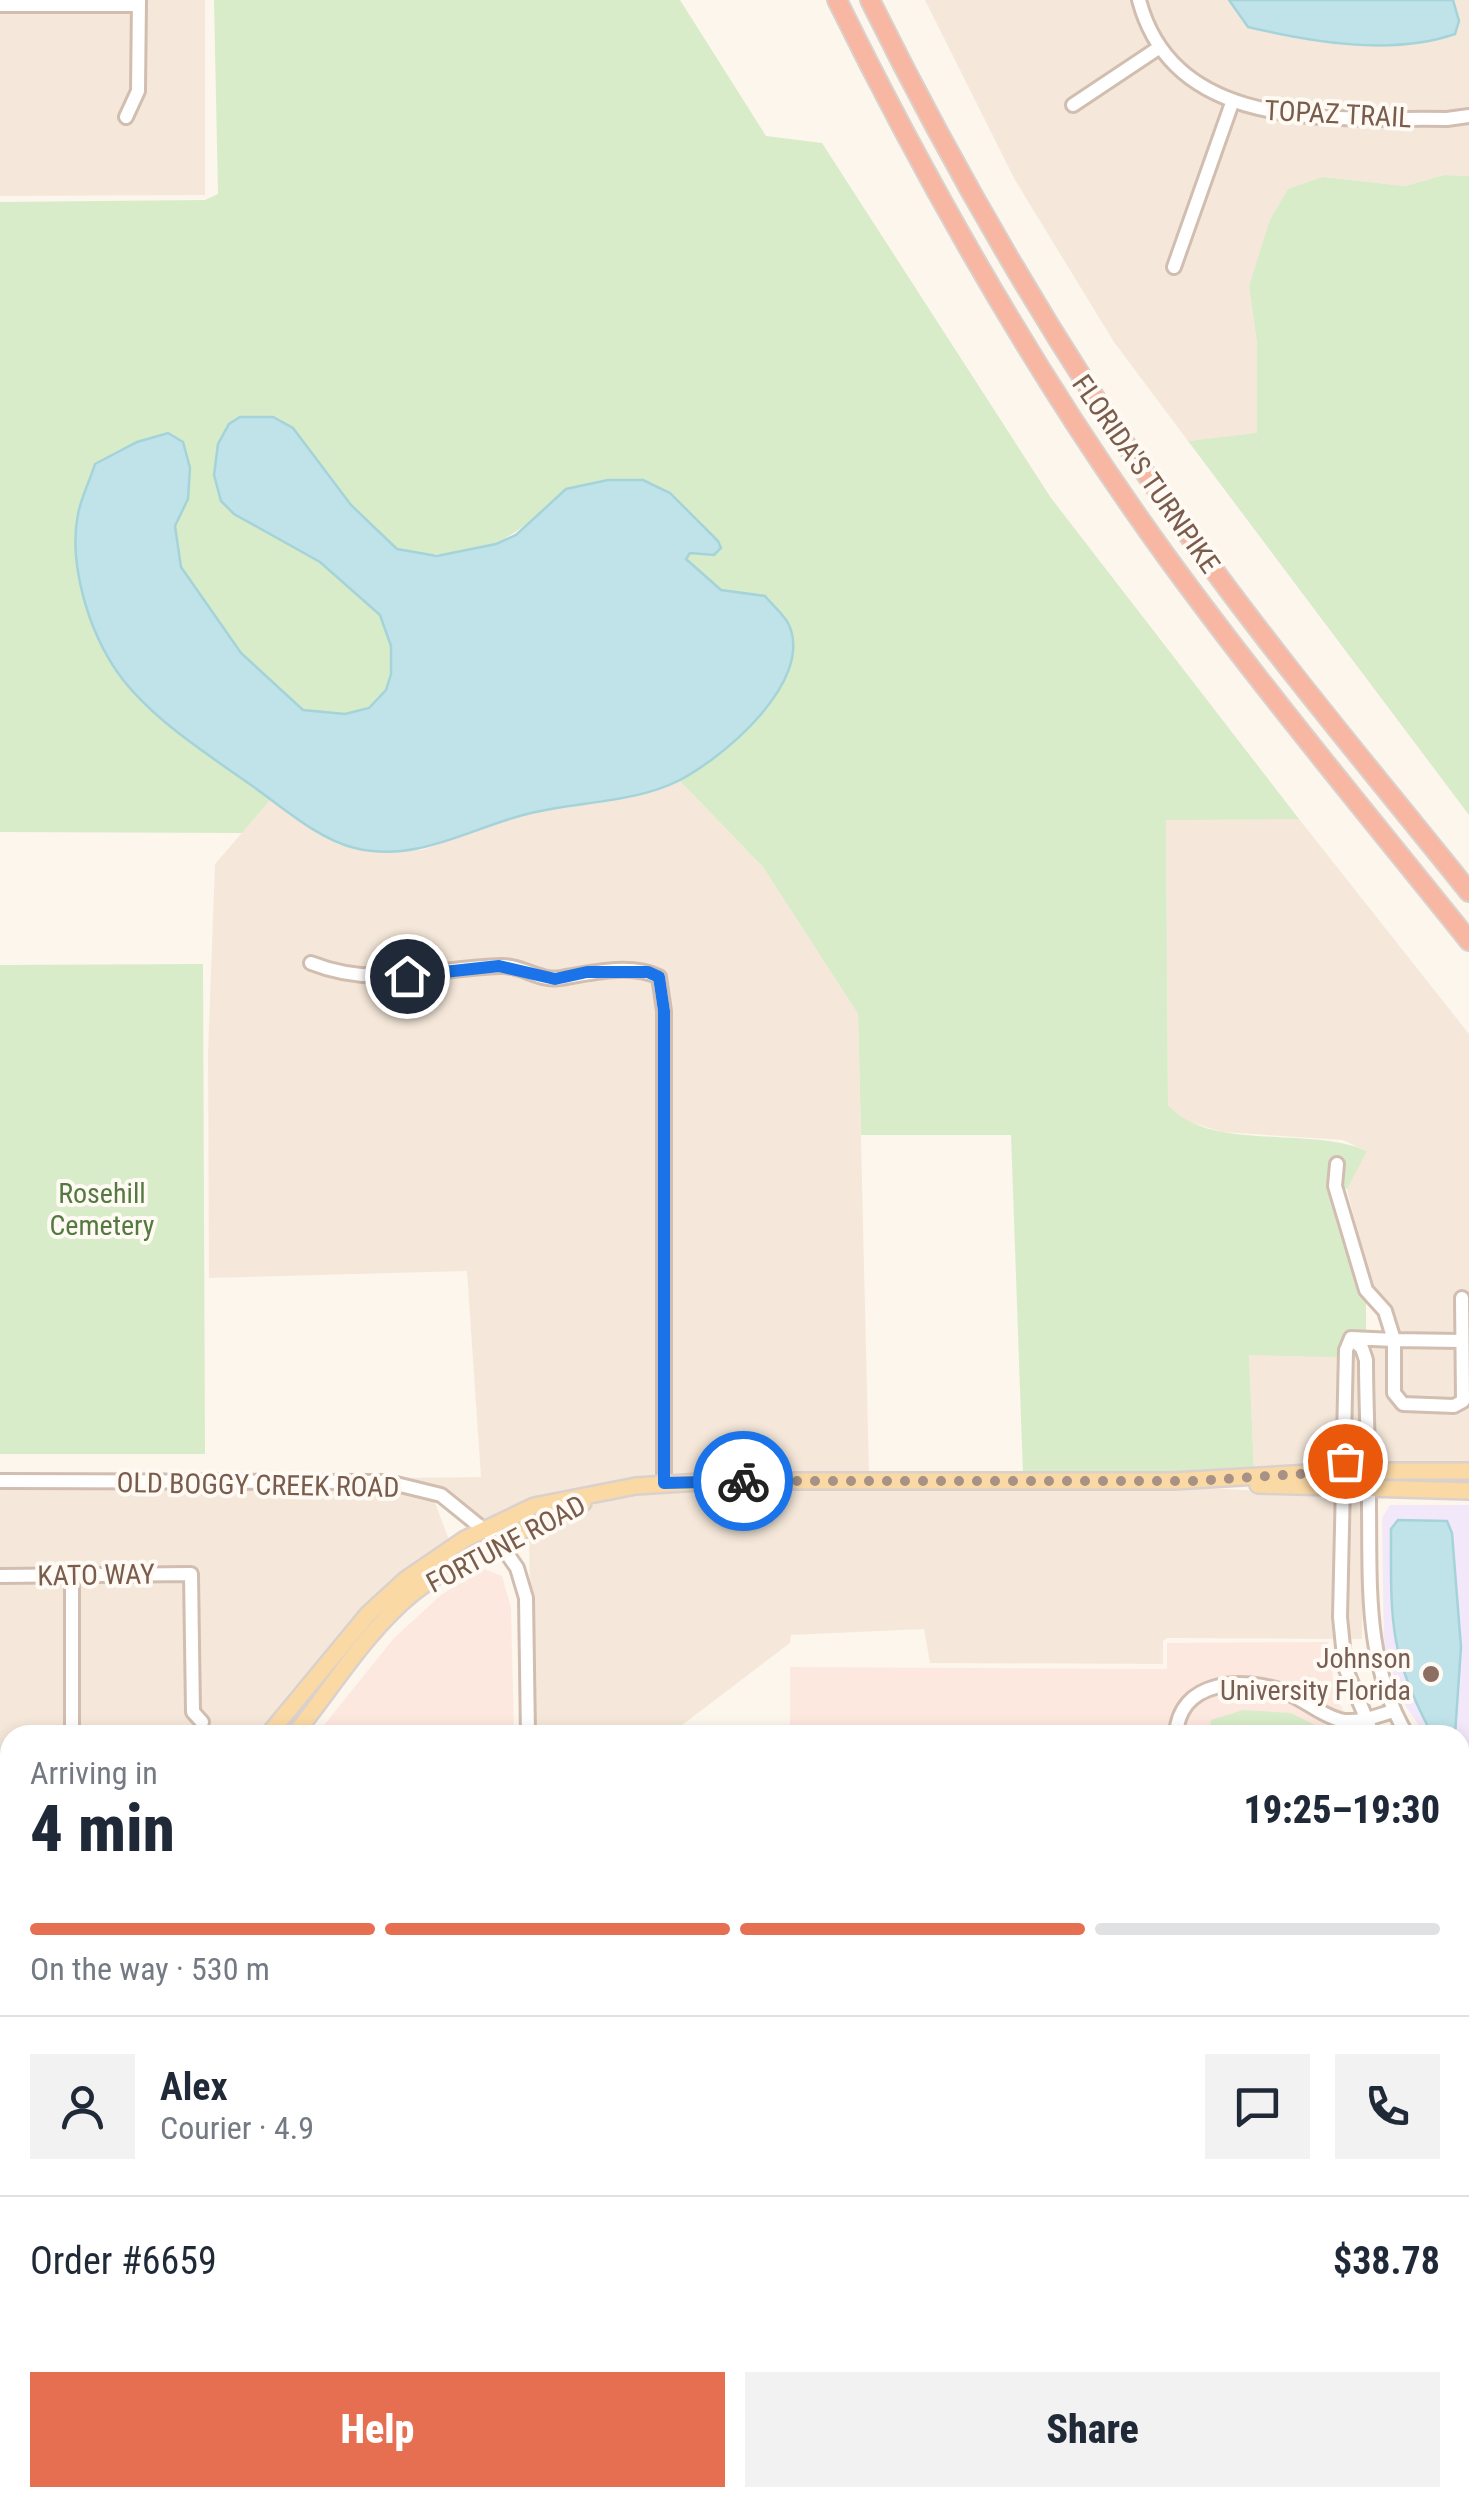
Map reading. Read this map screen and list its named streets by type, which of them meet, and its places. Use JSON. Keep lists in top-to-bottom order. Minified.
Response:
{"streets":{"highway":["FLORIDA'S TURNPIKE"],"main road":["FORTUNE ROAD"],"street":["TOPAZ TRAIL","OLD BOGGY CREEK ROAD","KATO WAY"]},"crossings":[["OLD BOGGY CREEK ROAD","FORTUNE ROAD"]],"parks":["Rosehill Cemetery"],"places":["Johnson University Florida"],"page":{"heading":["4 min","Arriving in","19:25–19:30"],"panel":["Alex","Courier · 4.9","Order #6659","$38.78"],"bar":"On the way · 530 m","buttons":["Help","Share"]}}
